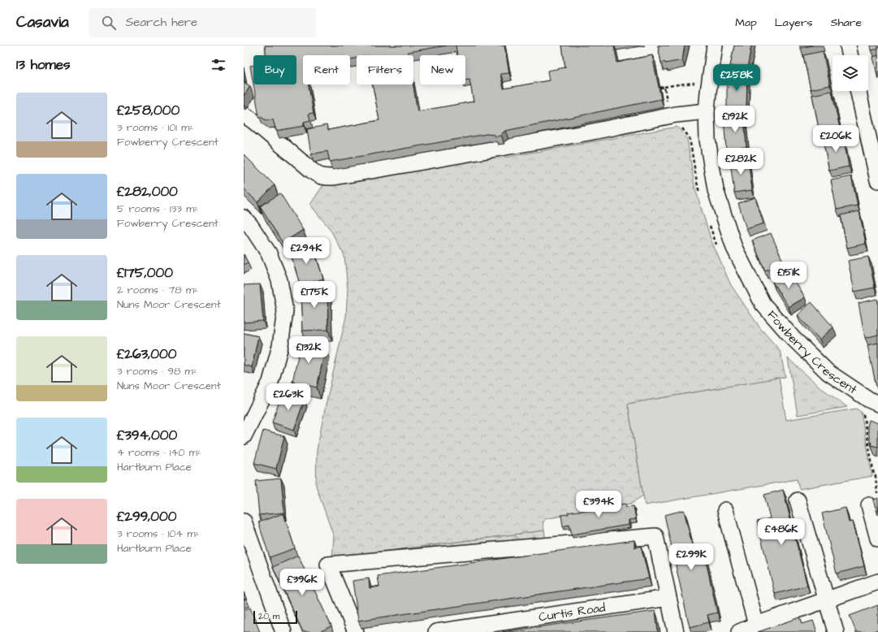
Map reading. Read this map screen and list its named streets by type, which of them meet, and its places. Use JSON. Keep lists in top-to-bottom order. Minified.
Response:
{"streets":{"street":["Fowberry Crescent","Curtis Road"]},"scale_bar":"20 m","page":{"header":"Casavia","search":"Search here","nav":["Map","Layers","Share"],"heading":"13 homes","chip":["Buy","Rent","Filters","New"],"price":["£258K","£192K","£206K","£282K","£294K","£151K","£175K","£132K","£263K","£394K","£486K","£299K","£396K"],"list":[{"name":"£258,000","note":"3 rooms · 101 m² · Fowberry Crescent"},{"name":"£282,000","note":"5 rooms · 133 m² · Fowberry Crescent"},{"name":"£175,000","note":"2 rooms · 78 m² · Nuns Moor Crescent"},{"name":"£263,000","note":"3 rooms · 98 m² · Nuns Moor Crescent"},{"name":"£394,000","note":"4 rooms · 140 m² · Hartburn Place"},{"name":"£299,000","note":"3 rooms · 104 m² · Hartburn Place"}],"scale":"20 m"}}
